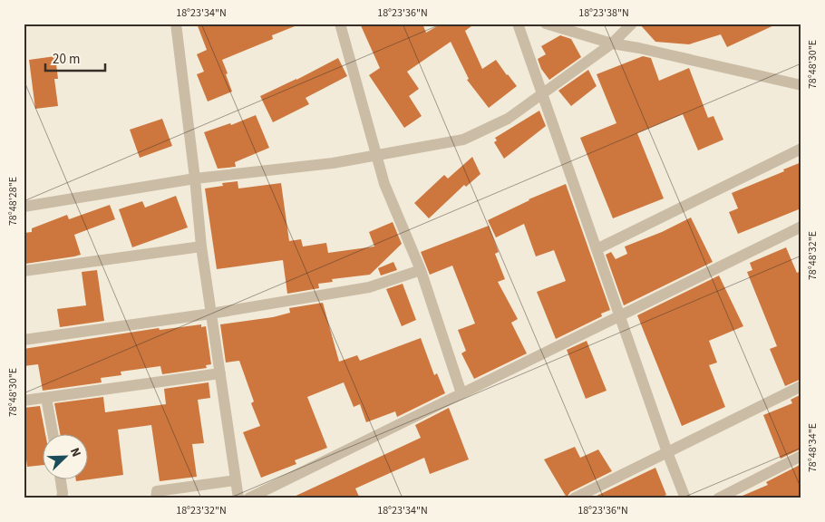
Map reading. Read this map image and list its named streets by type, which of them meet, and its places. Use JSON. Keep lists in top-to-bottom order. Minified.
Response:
{"scale_bar":"20 m","north":"top right","coordinates":["18°23'34\"N","18°23'36\"N","18°23'38\"N","78°48'30\"E","78°48'28\"E","78°48'32\"E","78°48'34\"E","18°23'32\"N"]}
